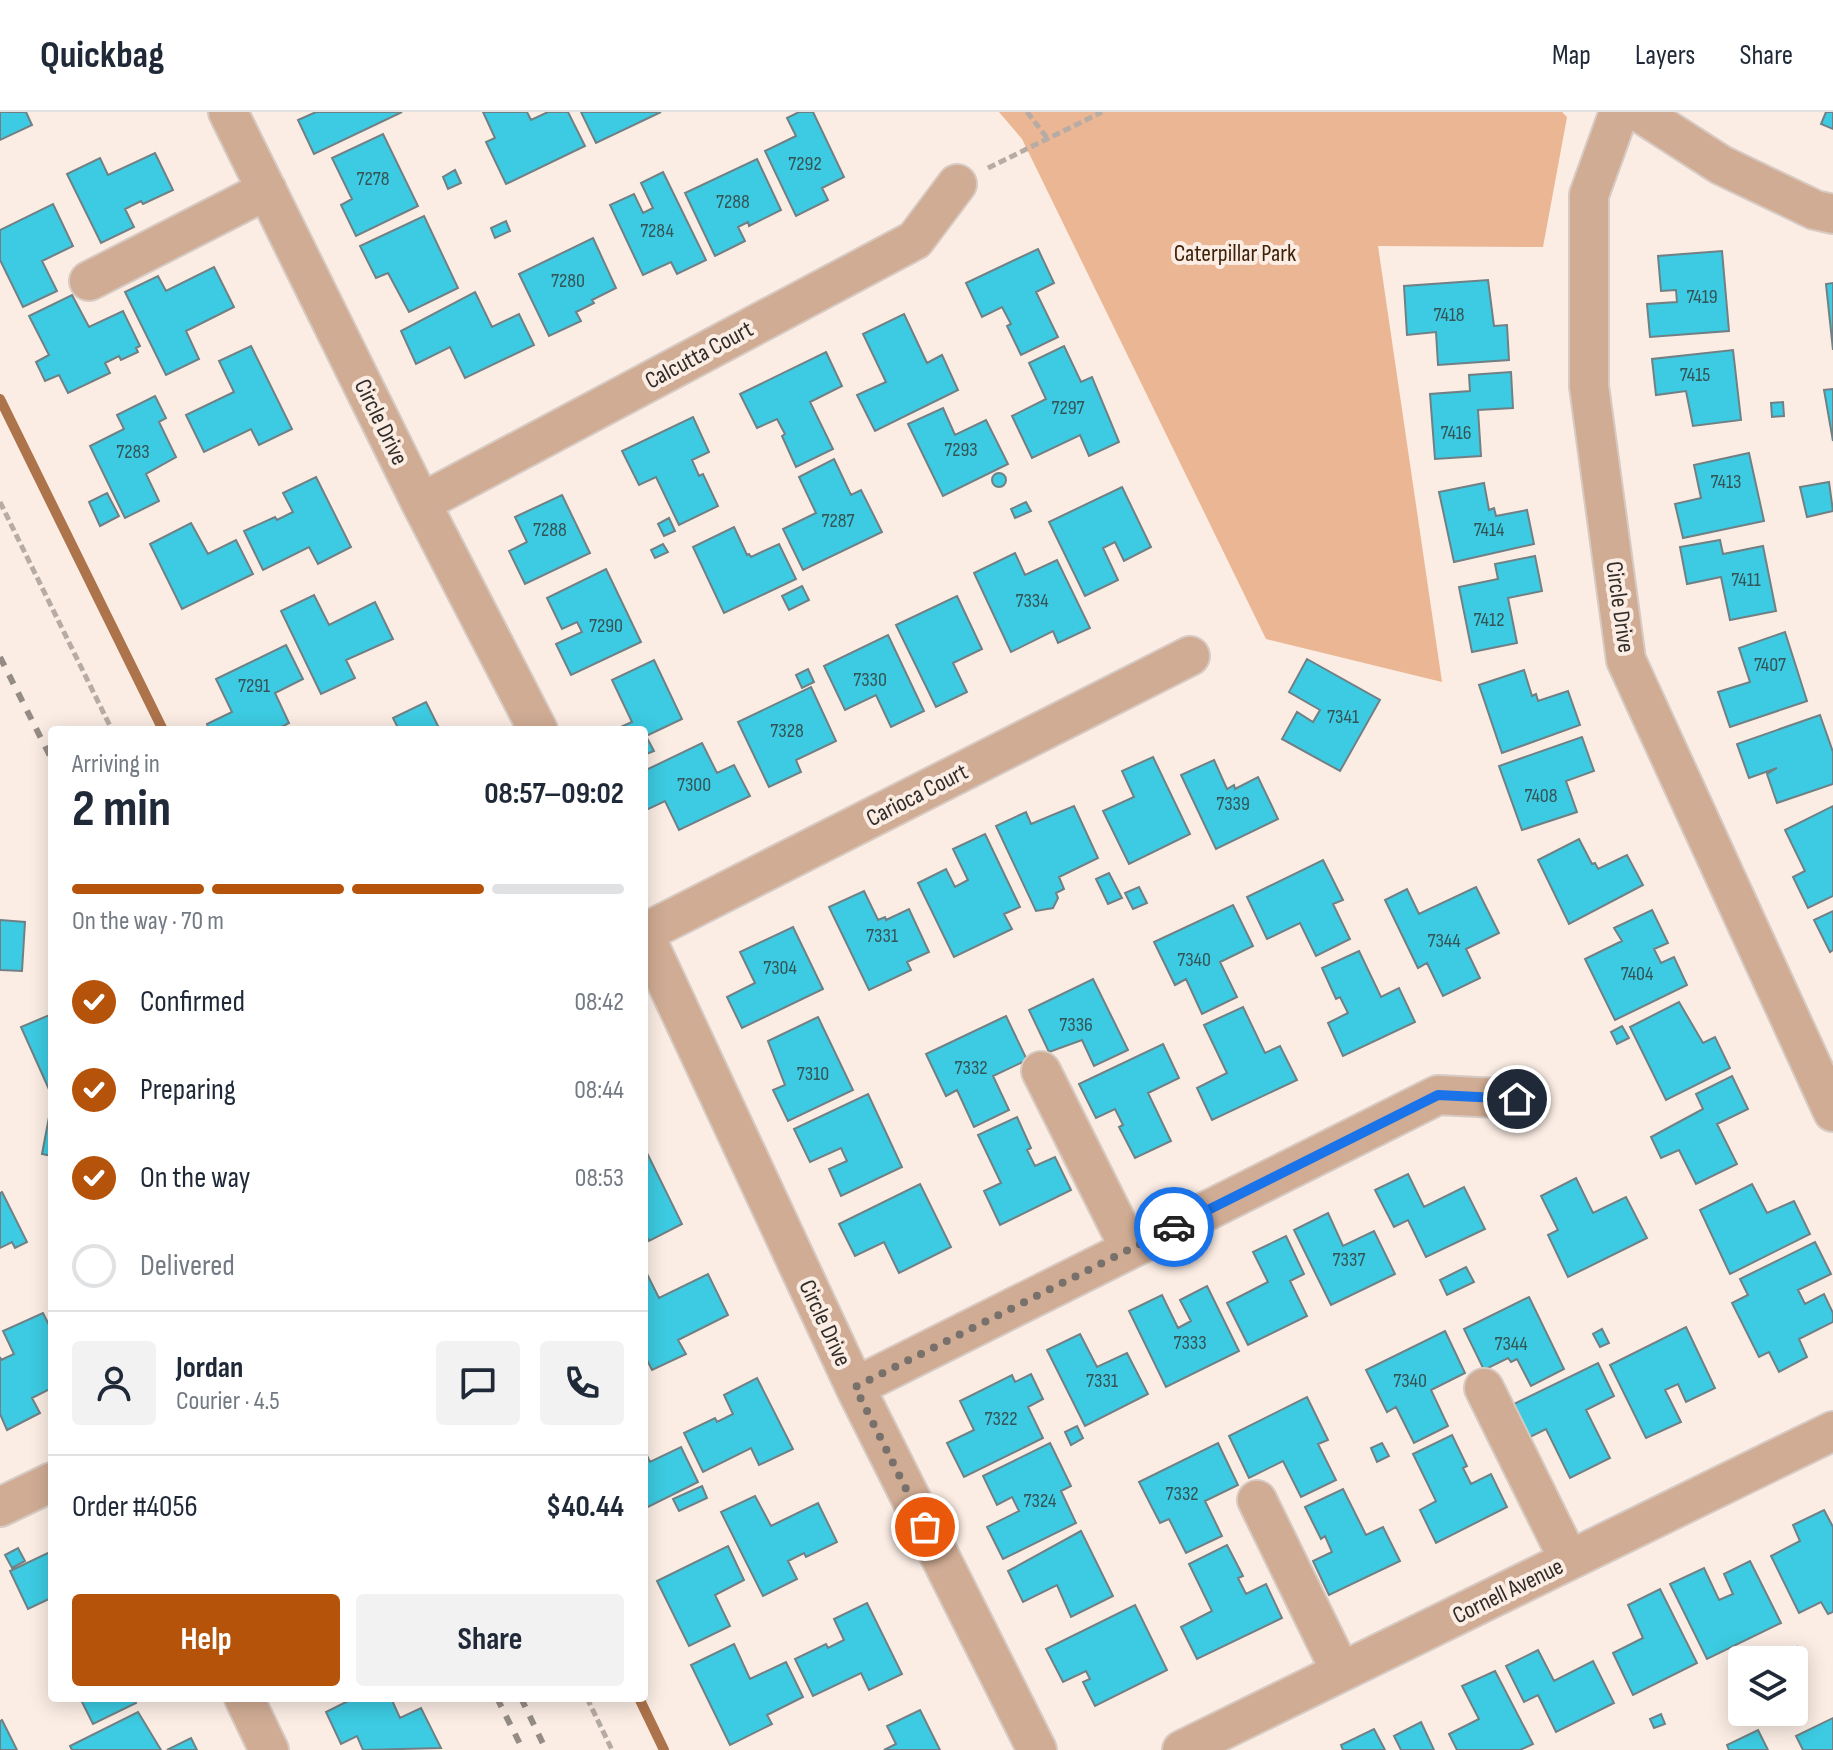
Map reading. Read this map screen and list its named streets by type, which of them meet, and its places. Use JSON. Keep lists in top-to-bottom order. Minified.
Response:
{"streets":{"street":["Calcutta Court","Circle Drive","Carioca Court","Cornell Avenue"]},"crossings":[["Calcutta Court","Circle Drive"]],"parks":["Caterpillar Park"],"house_numbers":["7292","7278","7288","7284","7280","7419","7418","7415","7297","7416","7293","7283","7413","7287","7288","7414","7411","7334","7412","7290","7407","7330","7291","7341","7328","7300","7408","7339","7331","7344","7340","7304","7404","7336","7332","7310","7337","7333","7344","7331","7340","7322","7332","7324"],"page":{"header":"Quickbag","nav":["Map","Layers","Share"],"heading":["2 min","Arriving in","08:57–09:02"],"panel":["Jordan","Courier · 4.5","Order #4056","$40.44"],"bar":"On the way · 70 m","list":[["Confirmed","08:42"],["Preparing","08:44"],["On the way","08:53"],"Delivered"],"buttons":["Help","Share"]}}
